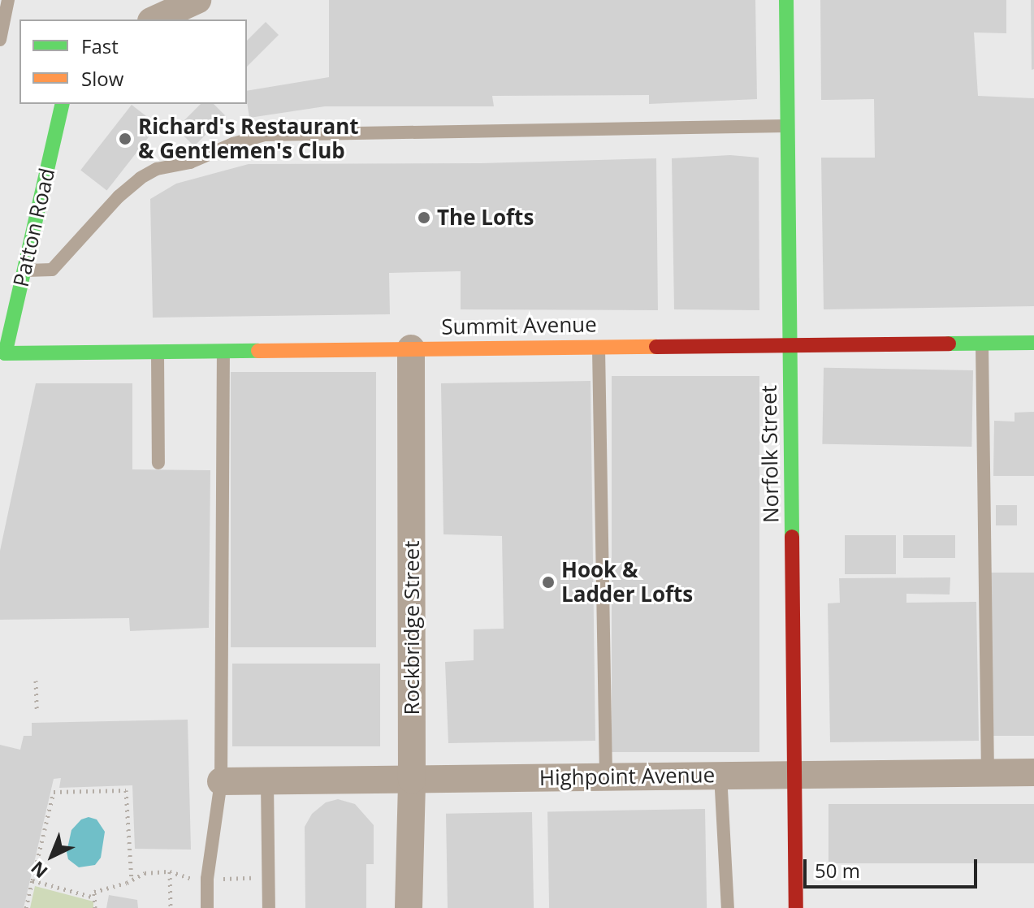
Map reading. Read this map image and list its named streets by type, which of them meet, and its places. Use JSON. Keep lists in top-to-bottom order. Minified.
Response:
{"streets":{"street":["Patton Road","Summit Avenue","Norfolk Street","Rockbridge Street","Highpoint Avenue"]},"crossings":[["Patton Road","Summit Avenue"],["Summit Avenue","Norfolk Street"],["Summit Avenue","Rockbridge Street"],["Norfolk Street","Highpoint Avenue"],["Rockbridge Street","Highpoint Avenue"]],"places":["Richard's Restaurant & Gentlemen's Club","The Lofts","Hook & Ladder Lofts"],"legend":["Fast","Slow"],"scale_bar":"50 m","north":"bottom left"}
